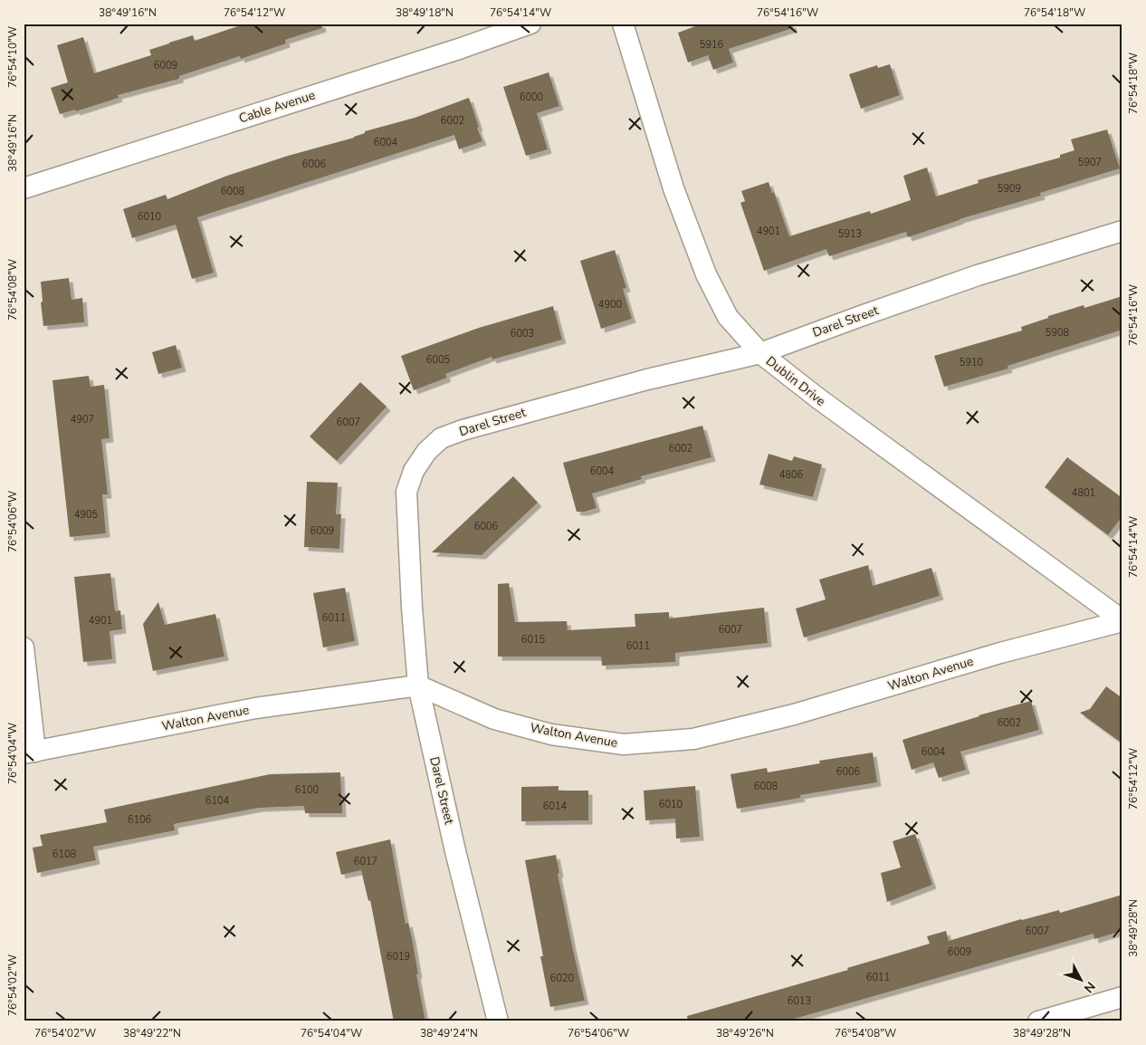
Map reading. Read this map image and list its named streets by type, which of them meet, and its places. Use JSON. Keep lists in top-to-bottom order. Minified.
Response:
{"streets":{"street":["Cable Avenue","Darel Street","Dublin Drive","Walton Avenue"]},"crossings":[["Darel Street","Dublin Drive"],["Darel Street","Walton Avenue"],["Dublin Drive","Walton Avenue"]],"house_numbers":["5916","6009","6000","6002","6004","5907","6006","5909","6008","6010","4901","5913","4900","5908","6003","6005","5910","4907","6007","6002","6004","4806","4801","4905","6006","6009","6011","4901","6007","6015","6011","6002","6004","6006","6008","6100","6104","6010","6014","6106","6108","6017","6007","6009","6019","6011","6020","6013"],"north":"bottom right","coordinates":["38°49'16\"N","76°54'12\"W","38°49'18\"N","76°54'14\"W","76°54'16\"W","76°54'18\"W","76°54'10\"W","76°54'08\"W","76°54'06\"W","76°54'04\"W","38°49'28\"N","76°54'02\"W","38°49'22\"N","38°49'24\"N","38°49'26\"N"]}
